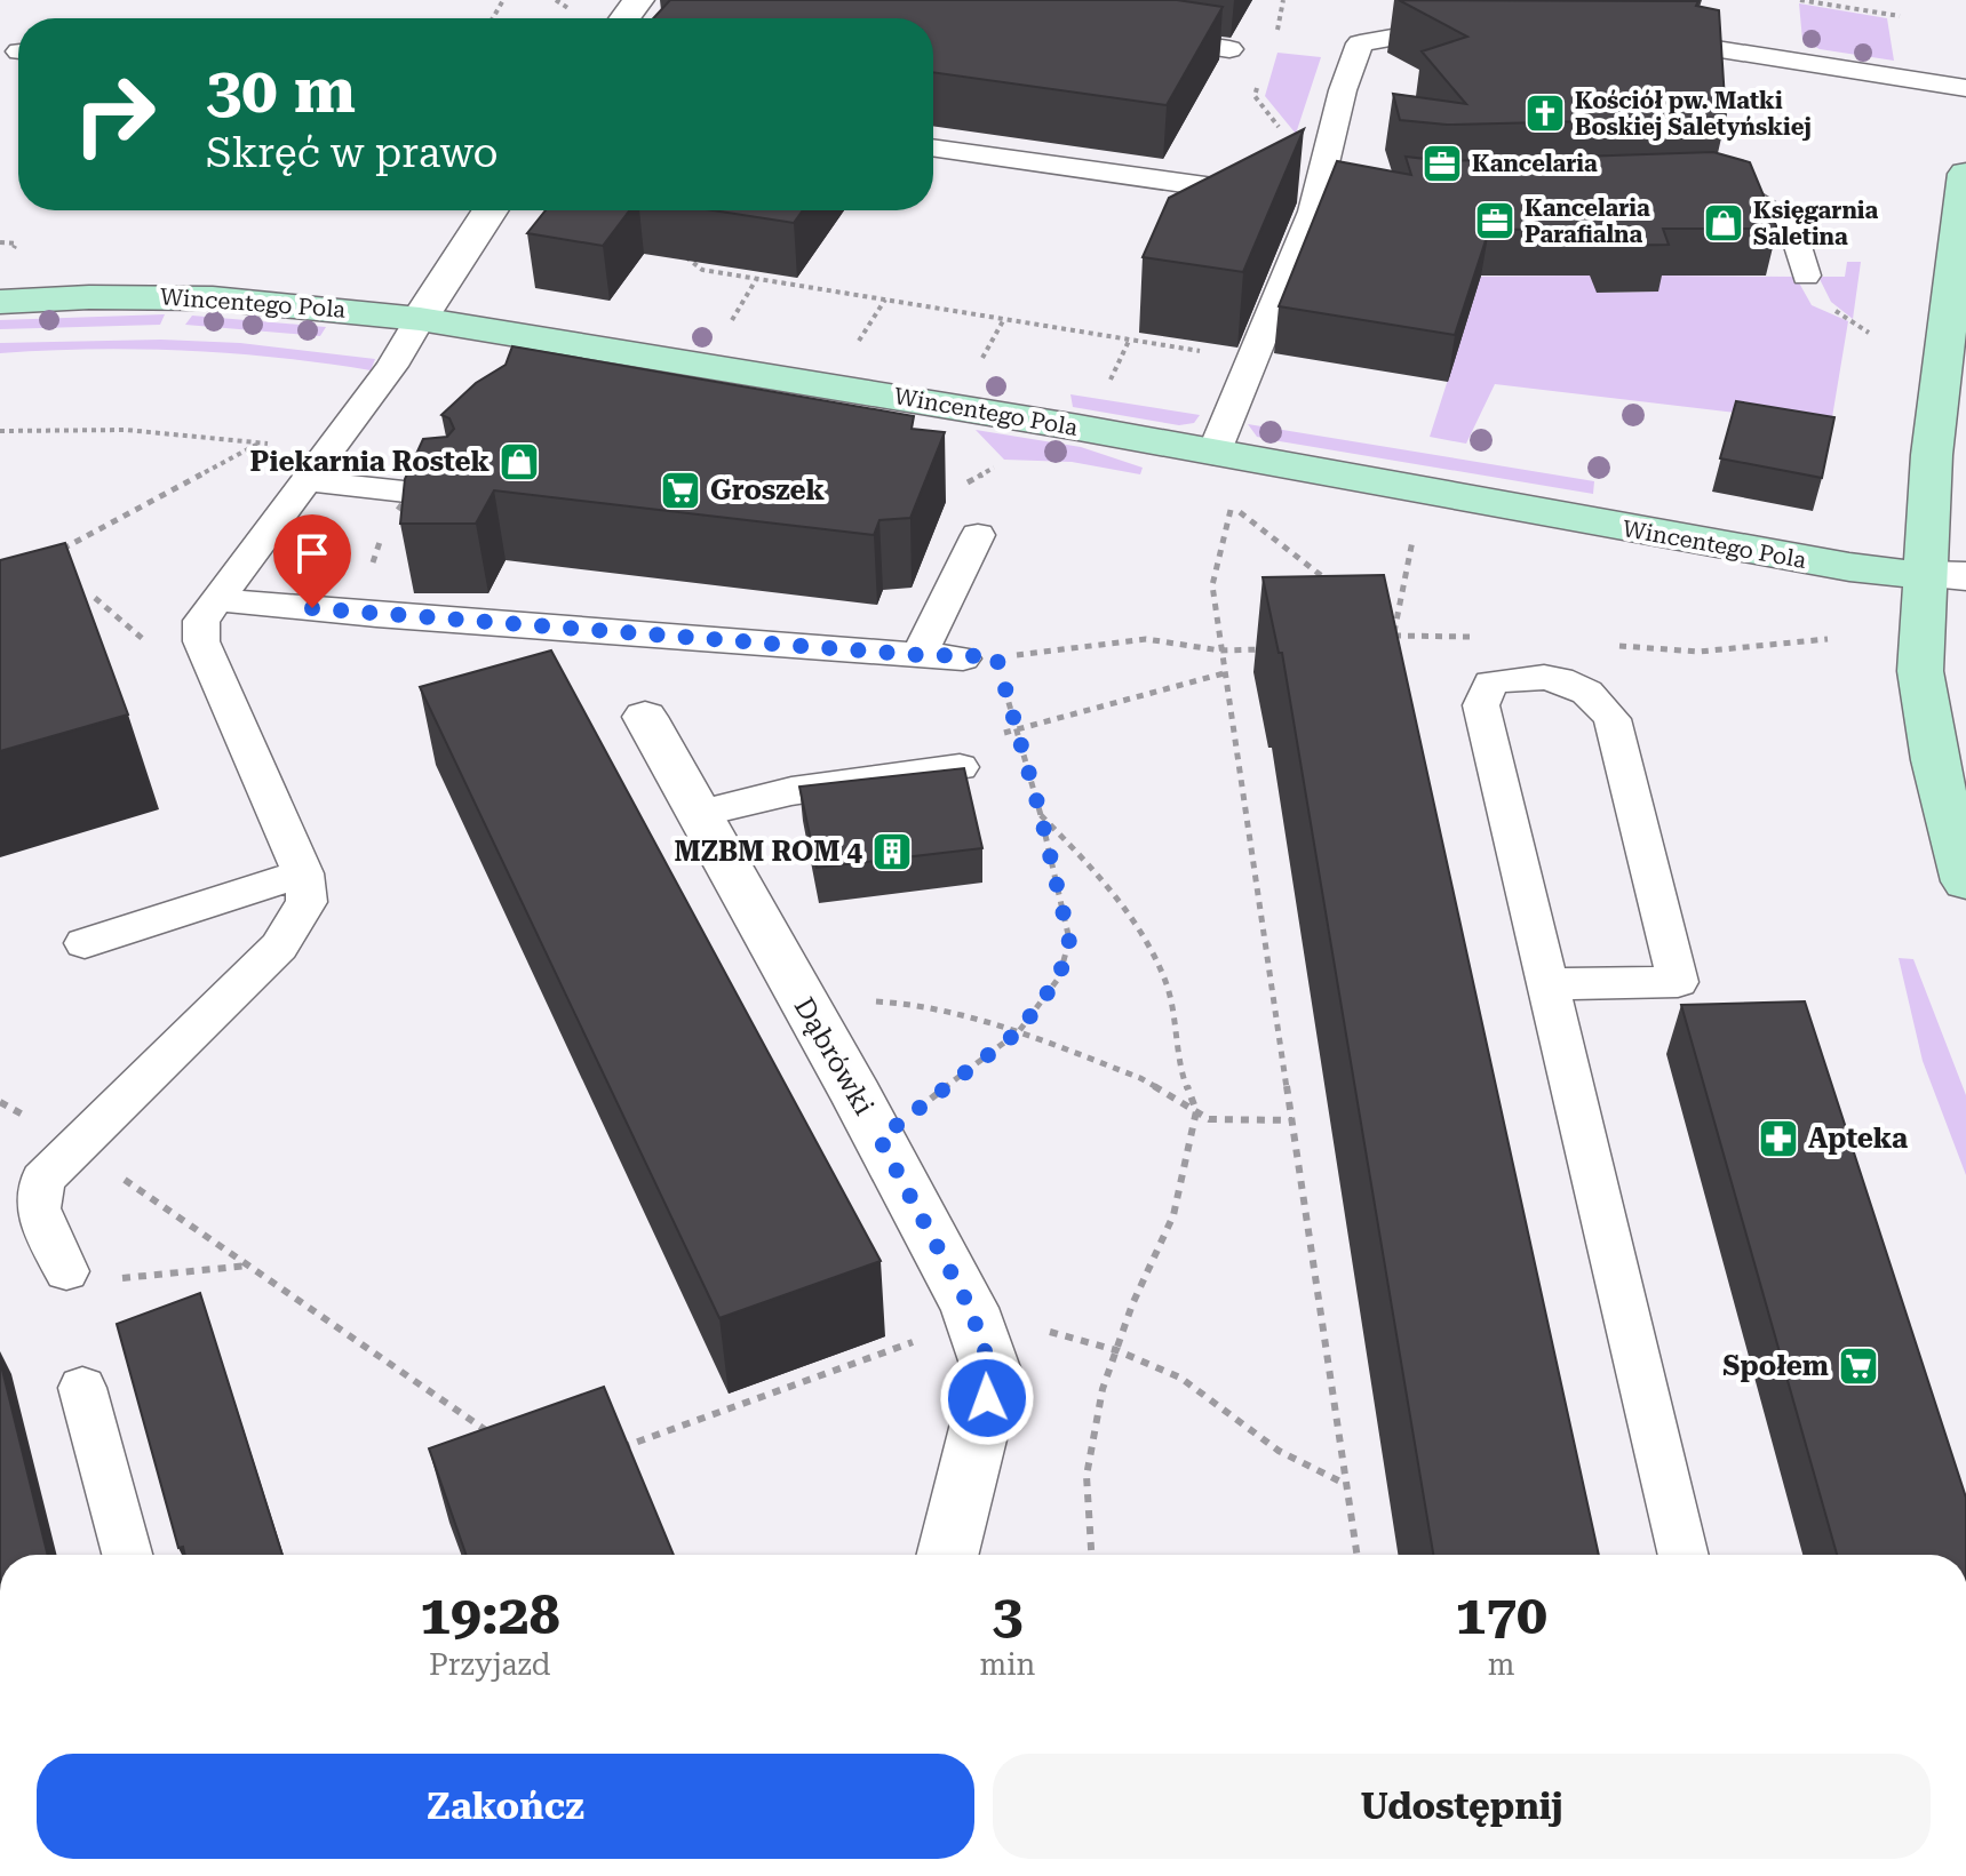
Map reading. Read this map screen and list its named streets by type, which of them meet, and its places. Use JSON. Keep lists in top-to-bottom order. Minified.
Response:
{"streets":{"street":["Wincentego Pola","Dąbrówki"]},"places":{"church":["Kościół pw. Matki Boskiej Saletyńskiej"],"office":["Kancelaria","Kancelaria Parafialna"],"shop":["Księgarnia Saletina","Piekarnia Rostek"],"supermarket":["Groszek","Społem"],"building":["MZBM ROM 4"],"pharmacy":["Apteka"]},"page":{"turn":["30 m","Skręć w prawo"],"eta":["19:28","Przyjazd","3","min","170","m"],"buttons":["Zakończ","Udostępnij"]}}
